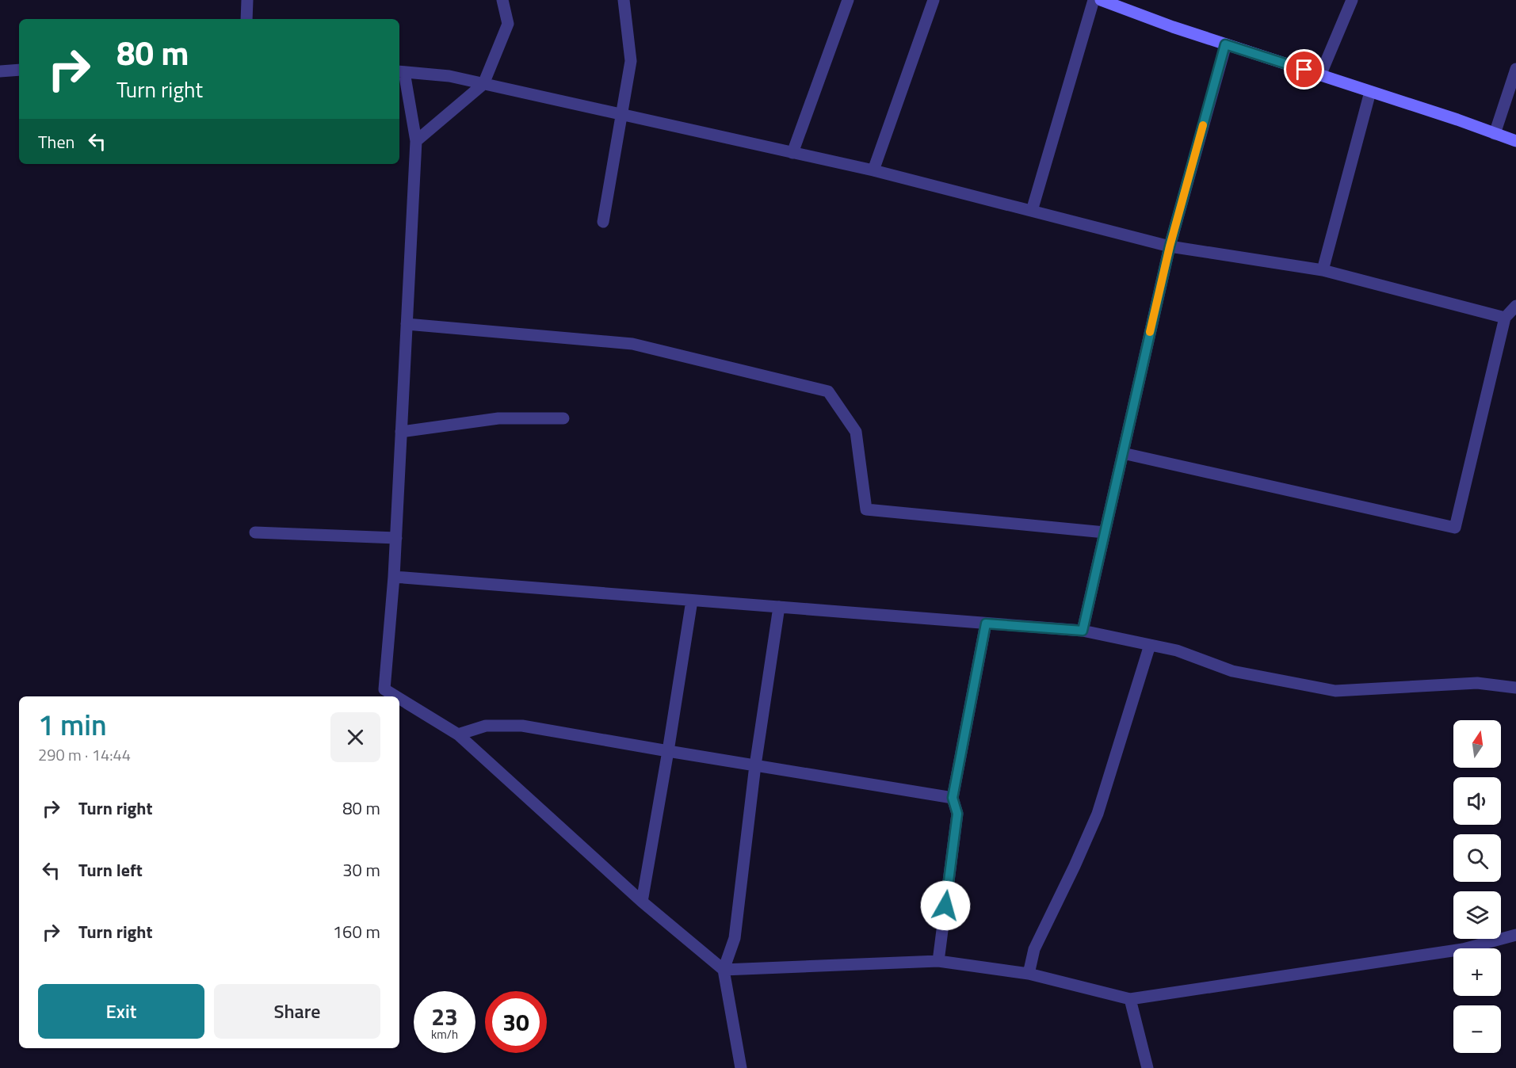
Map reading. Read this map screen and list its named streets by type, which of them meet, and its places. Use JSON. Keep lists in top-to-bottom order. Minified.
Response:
{"north":"top","page":{"turn":["80 m","Turn right"],"then":"Then","heading":["1 min","290 m · 14:44"],"map_buttons":["+","−"],"list":[{"name":"Turn right","value":"80 m"},{"name":"Turn left","value":"30 m"},{"name":"Turn right","value":"160 m"}],"buttons":["Exit","Share"],"speed":"23 km/h","limit":"30"}}
